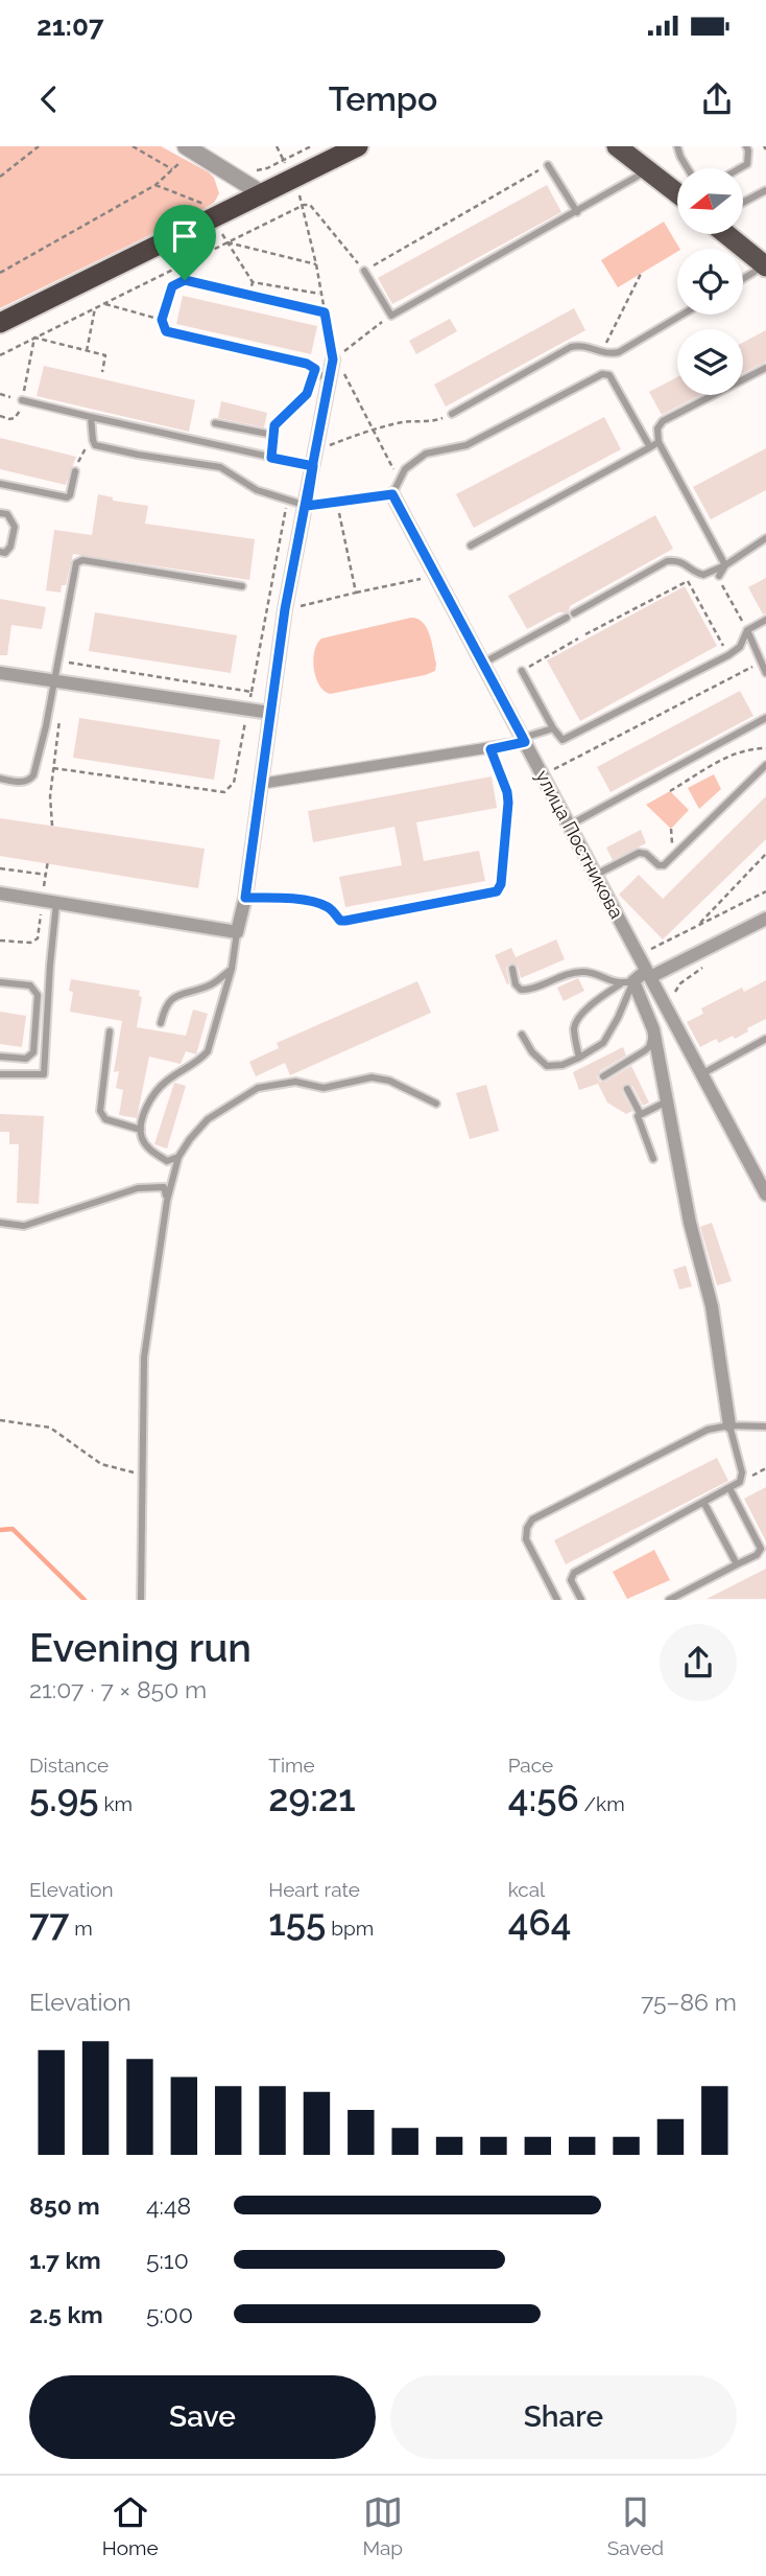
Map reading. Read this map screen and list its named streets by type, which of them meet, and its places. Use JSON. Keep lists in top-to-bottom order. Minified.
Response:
{"streets":{"street":["улица Постникова"]},"north":"left","page":{"status":"21:07","header":"Tempo","heading":["Evening run","21:07 · 7 × 850 m"],"stats":[["Distance","5.95 km"],["Time","29:21"],["Pace","4:56 /km"],["Elevation","77 m"],["Heart rate","155 bpm"],["kcal","464"]],"chart":["Elevation","75–86 m"],"list":[{"name":"850 m","note":"4:48"},{"name":"1.7 km","note":"5:10"},{"name":"2.5 km","note":"5:00"}],"buttons":["Save","Share"],"tabs":["Home","Map","Saved"]}}
